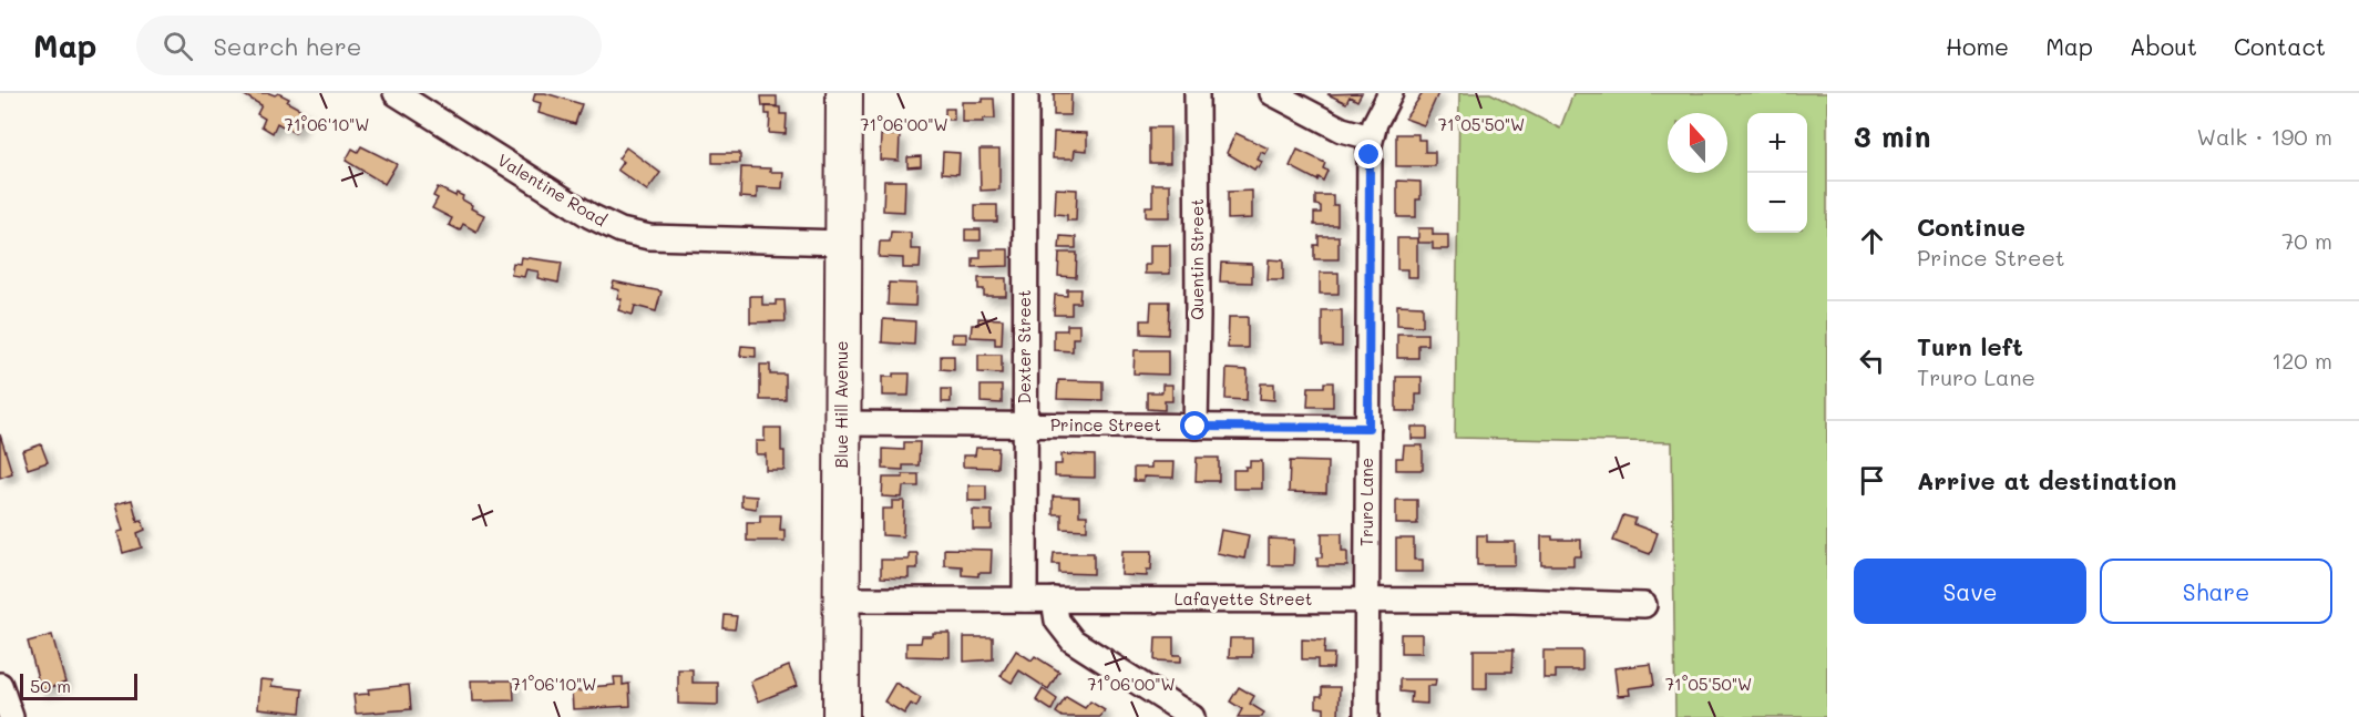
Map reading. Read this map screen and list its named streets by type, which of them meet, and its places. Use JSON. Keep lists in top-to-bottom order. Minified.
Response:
{"streets":{"highway":["Blue Hill Avenue"],"street":["Valentine Road","Quentin Street","Dexter Street","Prince Street","Truro Lane","Lafayette Street"]},"crossings":[["Valentine Road","Blue Hill Avenue"],["Quentin Street","Prince Street"],["Dexter Street","Prince Street"],["Dexter Street","Lafayette Street"],["Blue Hill Avenue","Prince Street"],["Blue Hill Avenue","Lafayette Street"],["Prince Street","Truro Lane"],["Truro Lane","Lafayette Street"]],"scale_bar":"50 m","north":"top","page":{"header":"Map","search":"Search here","nav":["Home","Map","About","Contact"],"heading":["3 min","Walk · 190 m"],"map_buttons":["+","−"],"list":[["Continue","Prince Street","70 m"],["Turn left","Truro Lane","120 m"],"Arrive at destination"],"buttons":["Save","Share"],"scale":"50 m"},"coordinates":["71°06'10\"W","71°06'00\"W","71°05'50\"W"]}
